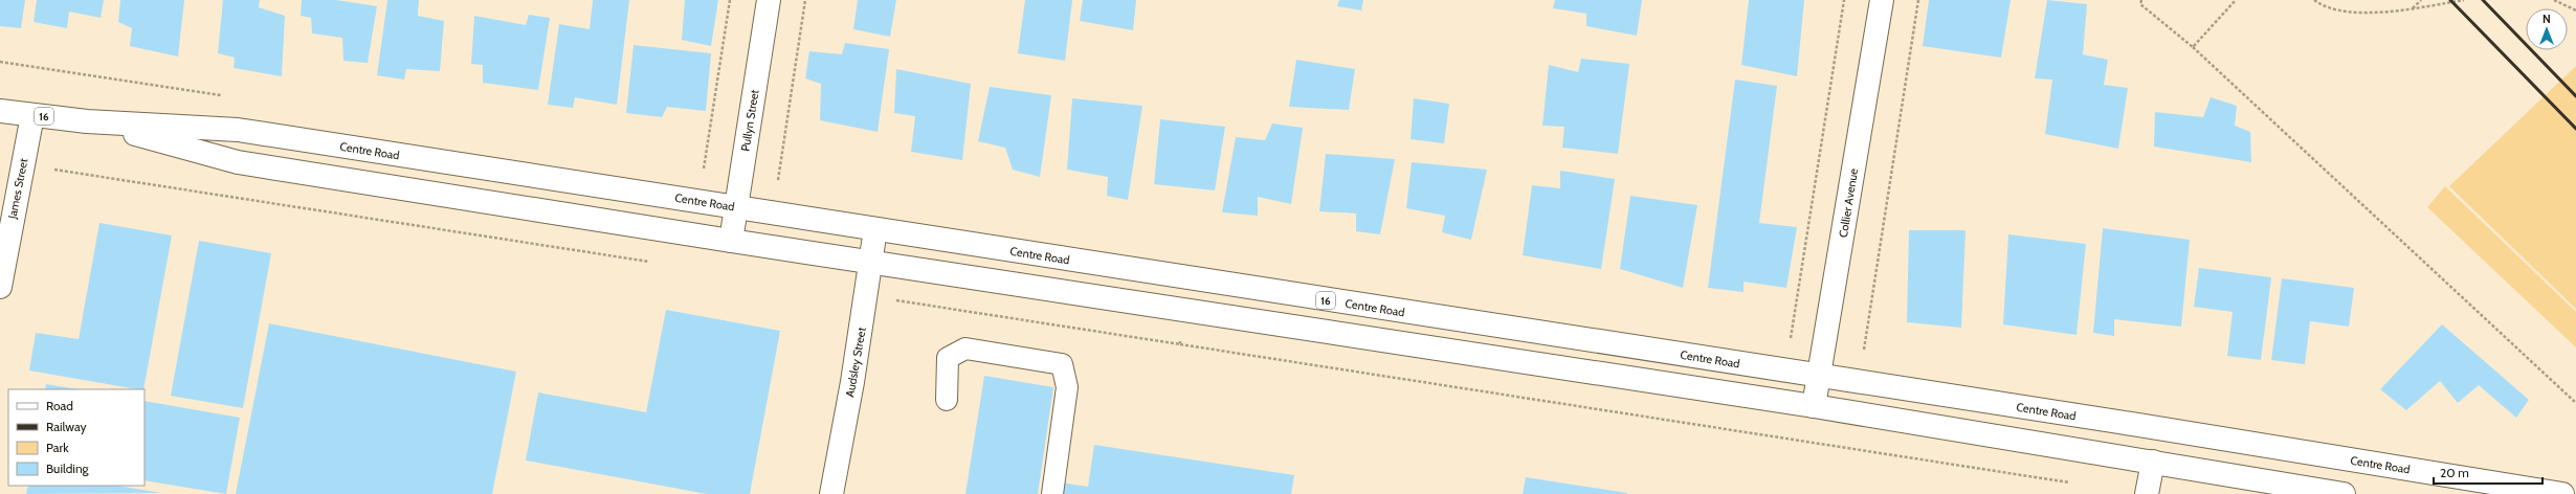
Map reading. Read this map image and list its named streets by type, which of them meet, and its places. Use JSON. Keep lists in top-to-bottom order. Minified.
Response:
{"streets":{"main road":["16","Pullyn Street","Centre Road","James Street","Collier Avenue","Audsley Street"]},"crossings":[["Pullyn Street","Centre Road"],["Centre Road","James Street"],["Centre Road","Collier Avenue"],["Centre Road","Audsley Street"]],"legend":["Road","Railway","Park","Building"],"scale_bar":"20 m","north":"top"}
